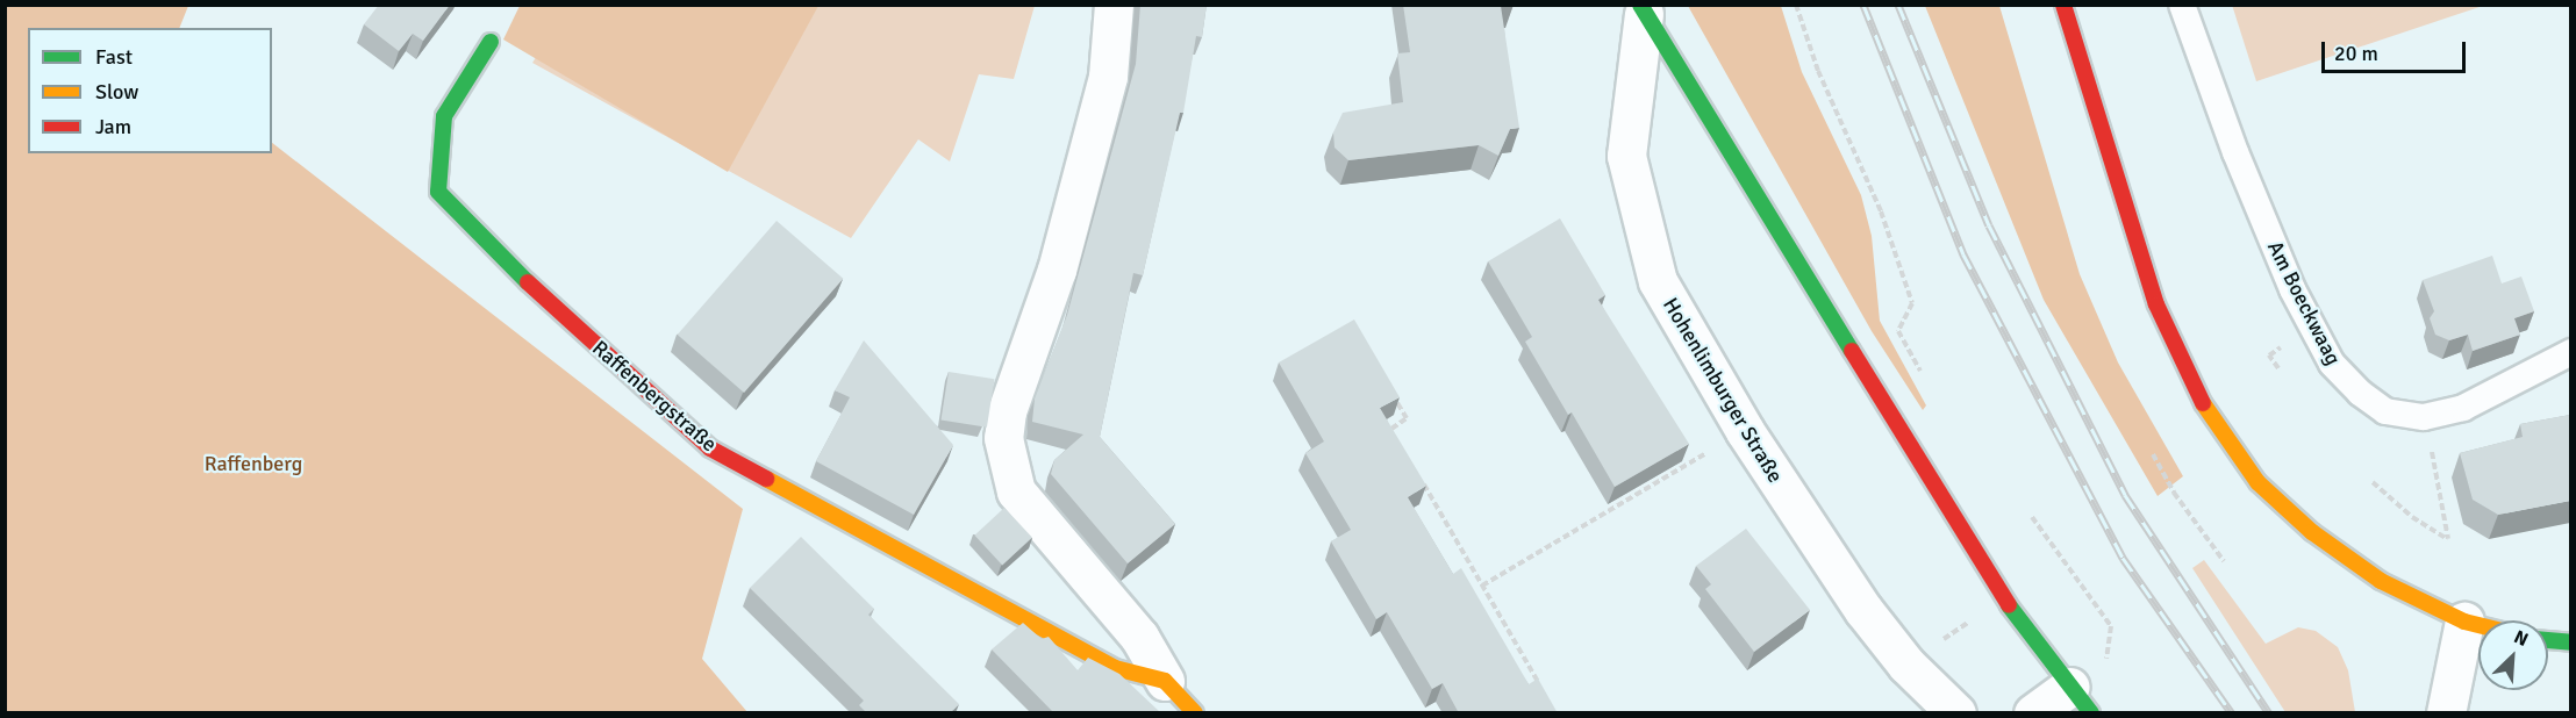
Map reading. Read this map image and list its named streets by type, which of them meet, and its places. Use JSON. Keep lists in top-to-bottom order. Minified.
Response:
{"streets":{"street":["Hohenlimburger Straße","Raffenbergstraße"],"lane":["Am Boeckwaag"]},"parks":["Raffenberg"],"legend":["Fast","Slow","Jam"],"scale_bar":"20 m","north":"top right"}
